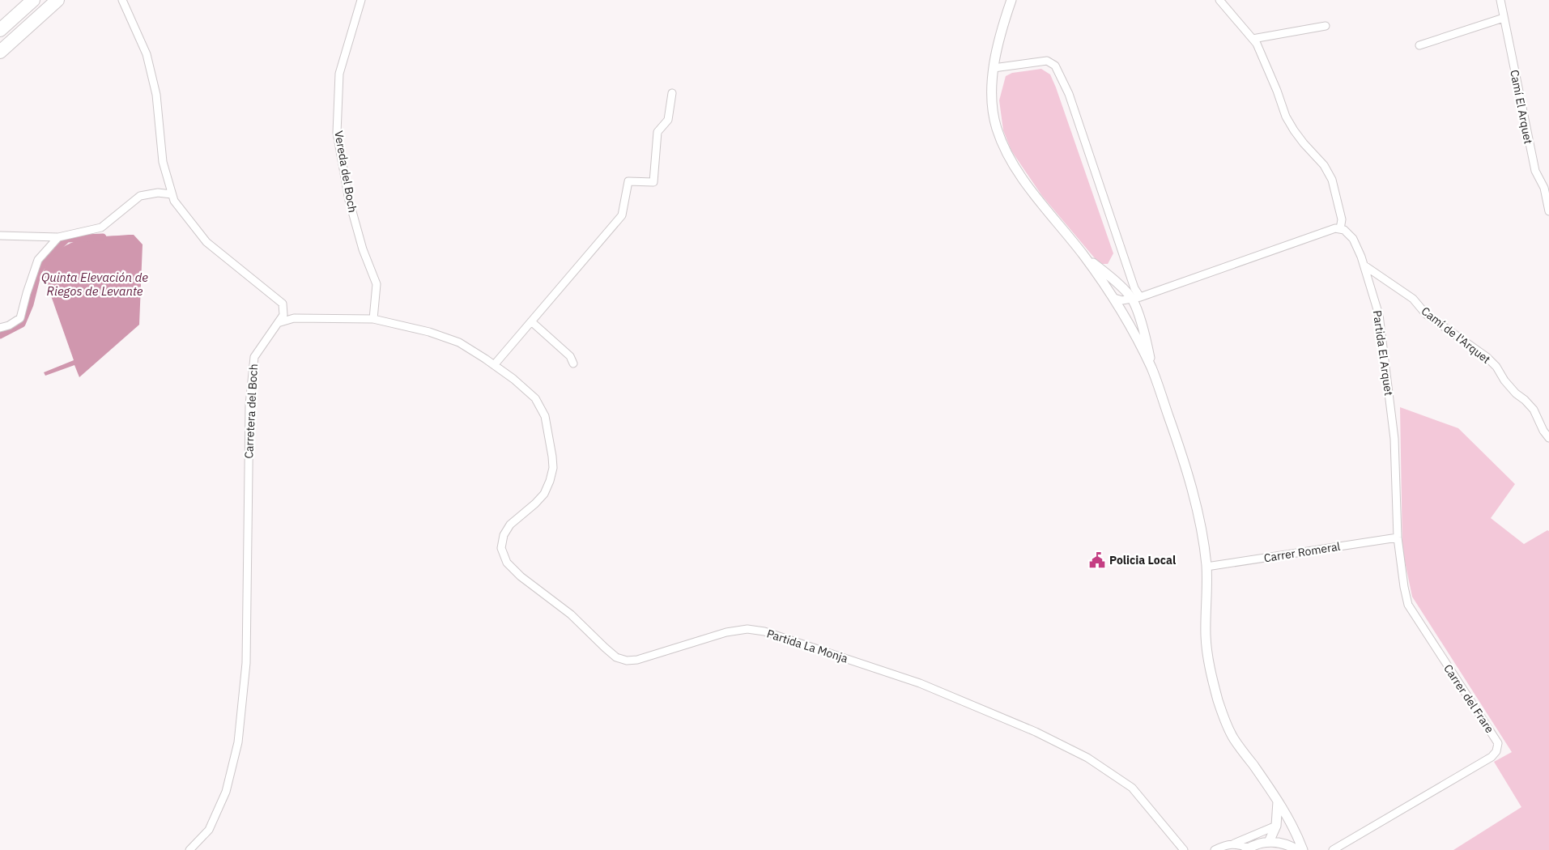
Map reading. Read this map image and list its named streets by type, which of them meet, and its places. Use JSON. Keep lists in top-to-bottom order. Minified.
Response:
{"streets":{"street":["Camí El Arquet","Vereda del Boch","Camí de l'Arquet","Partida El Arquet","Carretera del Boch","Carrer Romeral","Partida La Monja","Carrer del Frare"]},"crossings":[["Vereda del Boch","Partida La Monja"],["Camí de l'Arquet","Partida El Arquet"],["Partida El Arquet","Carrer Romeral"],["Partida El Arquet","Carrer del Frare"],["Carretera del Boch","Partida La Monja"],["Carrer Romeral","Carrer del Frare"]],"water":["Quinta Elevación de Riegos de Levante"],"places":{"public building":["Policia Local"]}}
